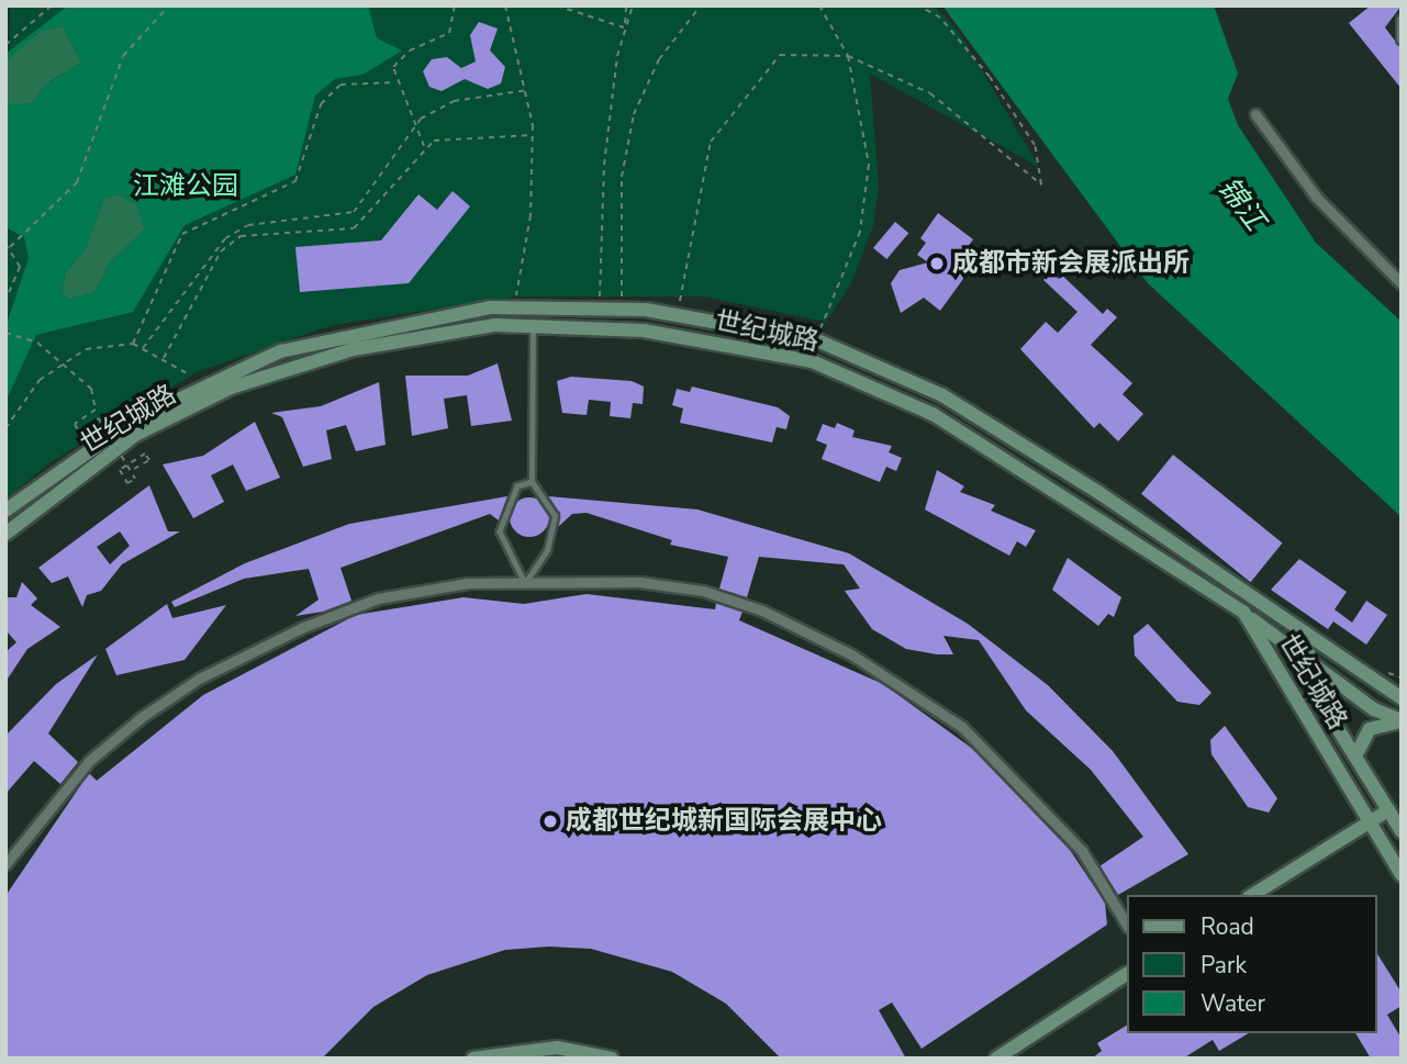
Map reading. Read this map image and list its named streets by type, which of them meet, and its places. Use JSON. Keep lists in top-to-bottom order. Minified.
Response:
{"streets":{"main road":["世纪城路"]},"water":["锦江"],"parks":["江滩公园"],"places":["成都市新会展派出所","成都世纪城新国际会展中心"],"legend":["Road","Park","Water"]}
